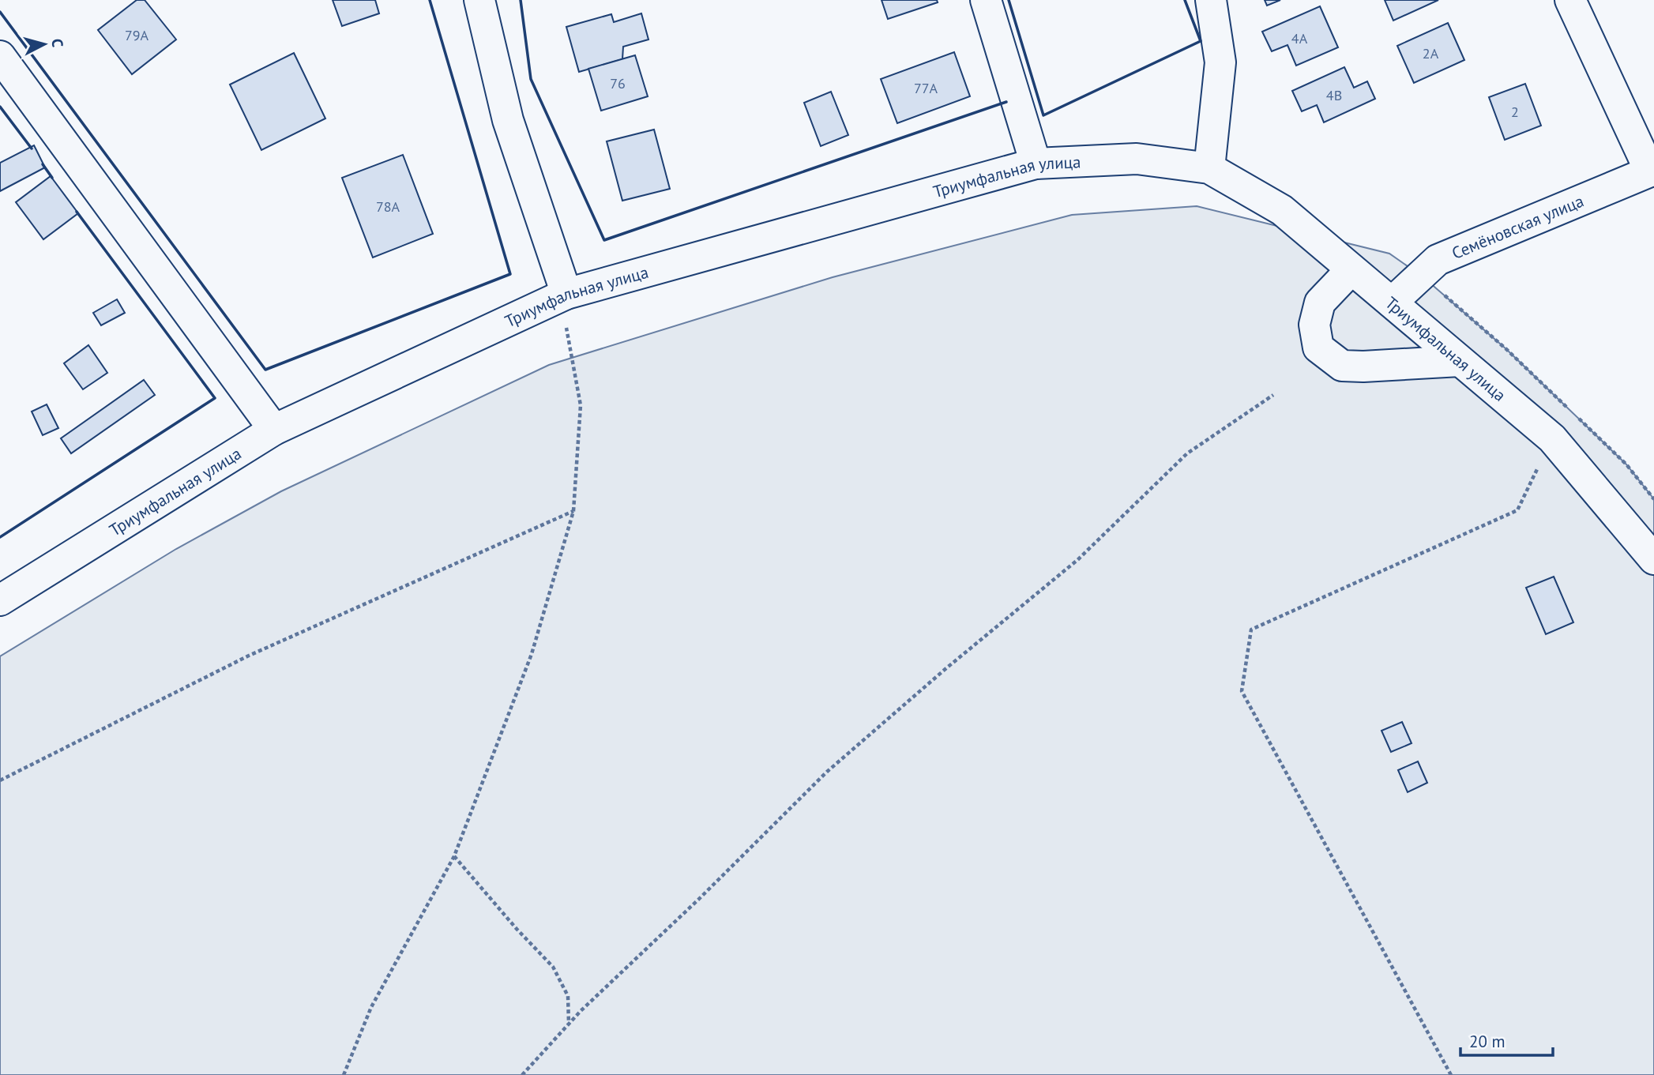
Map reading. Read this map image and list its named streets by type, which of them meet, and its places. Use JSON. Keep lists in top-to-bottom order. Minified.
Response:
{"streets":{"street":["Триумфальная улица","Семёновская улица"]},"crossings":[["Триумфальная улица","Семёновская улица"]],"house_numbers":["79А","4А","2А","76","77А","4В","2","78А"],"scale_bar":"20 m","north":"right"}
